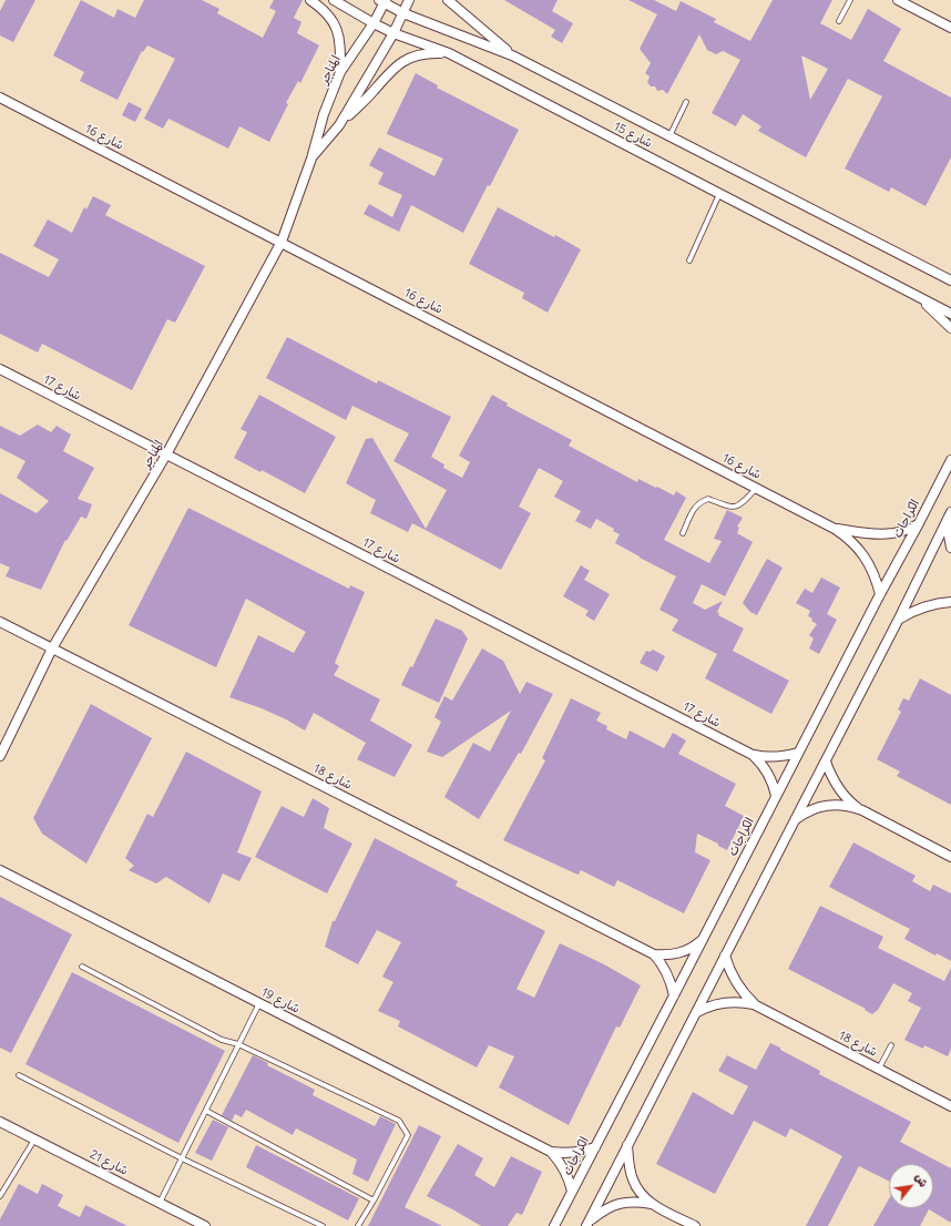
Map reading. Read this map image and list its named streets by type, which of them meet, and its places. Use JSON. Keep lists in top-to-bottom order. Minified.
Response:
{"streets":{"street":["المناجر","شارع 15","شارع 16","شارع 17","الكراجات","شارع 18","شارع 19","شارع 21"]},"crossings":[["المناجر","شارع 15"],["المناجر","شارع 16"],["المناجر","شارع 17"],["المناجر","شارع 18"],["شارع 16","الكراجات"],["شارع 17","الكراجات"],["الكراجات","شارع 18"],["الكراجات","شارع 19"]],"north":"top right"}
